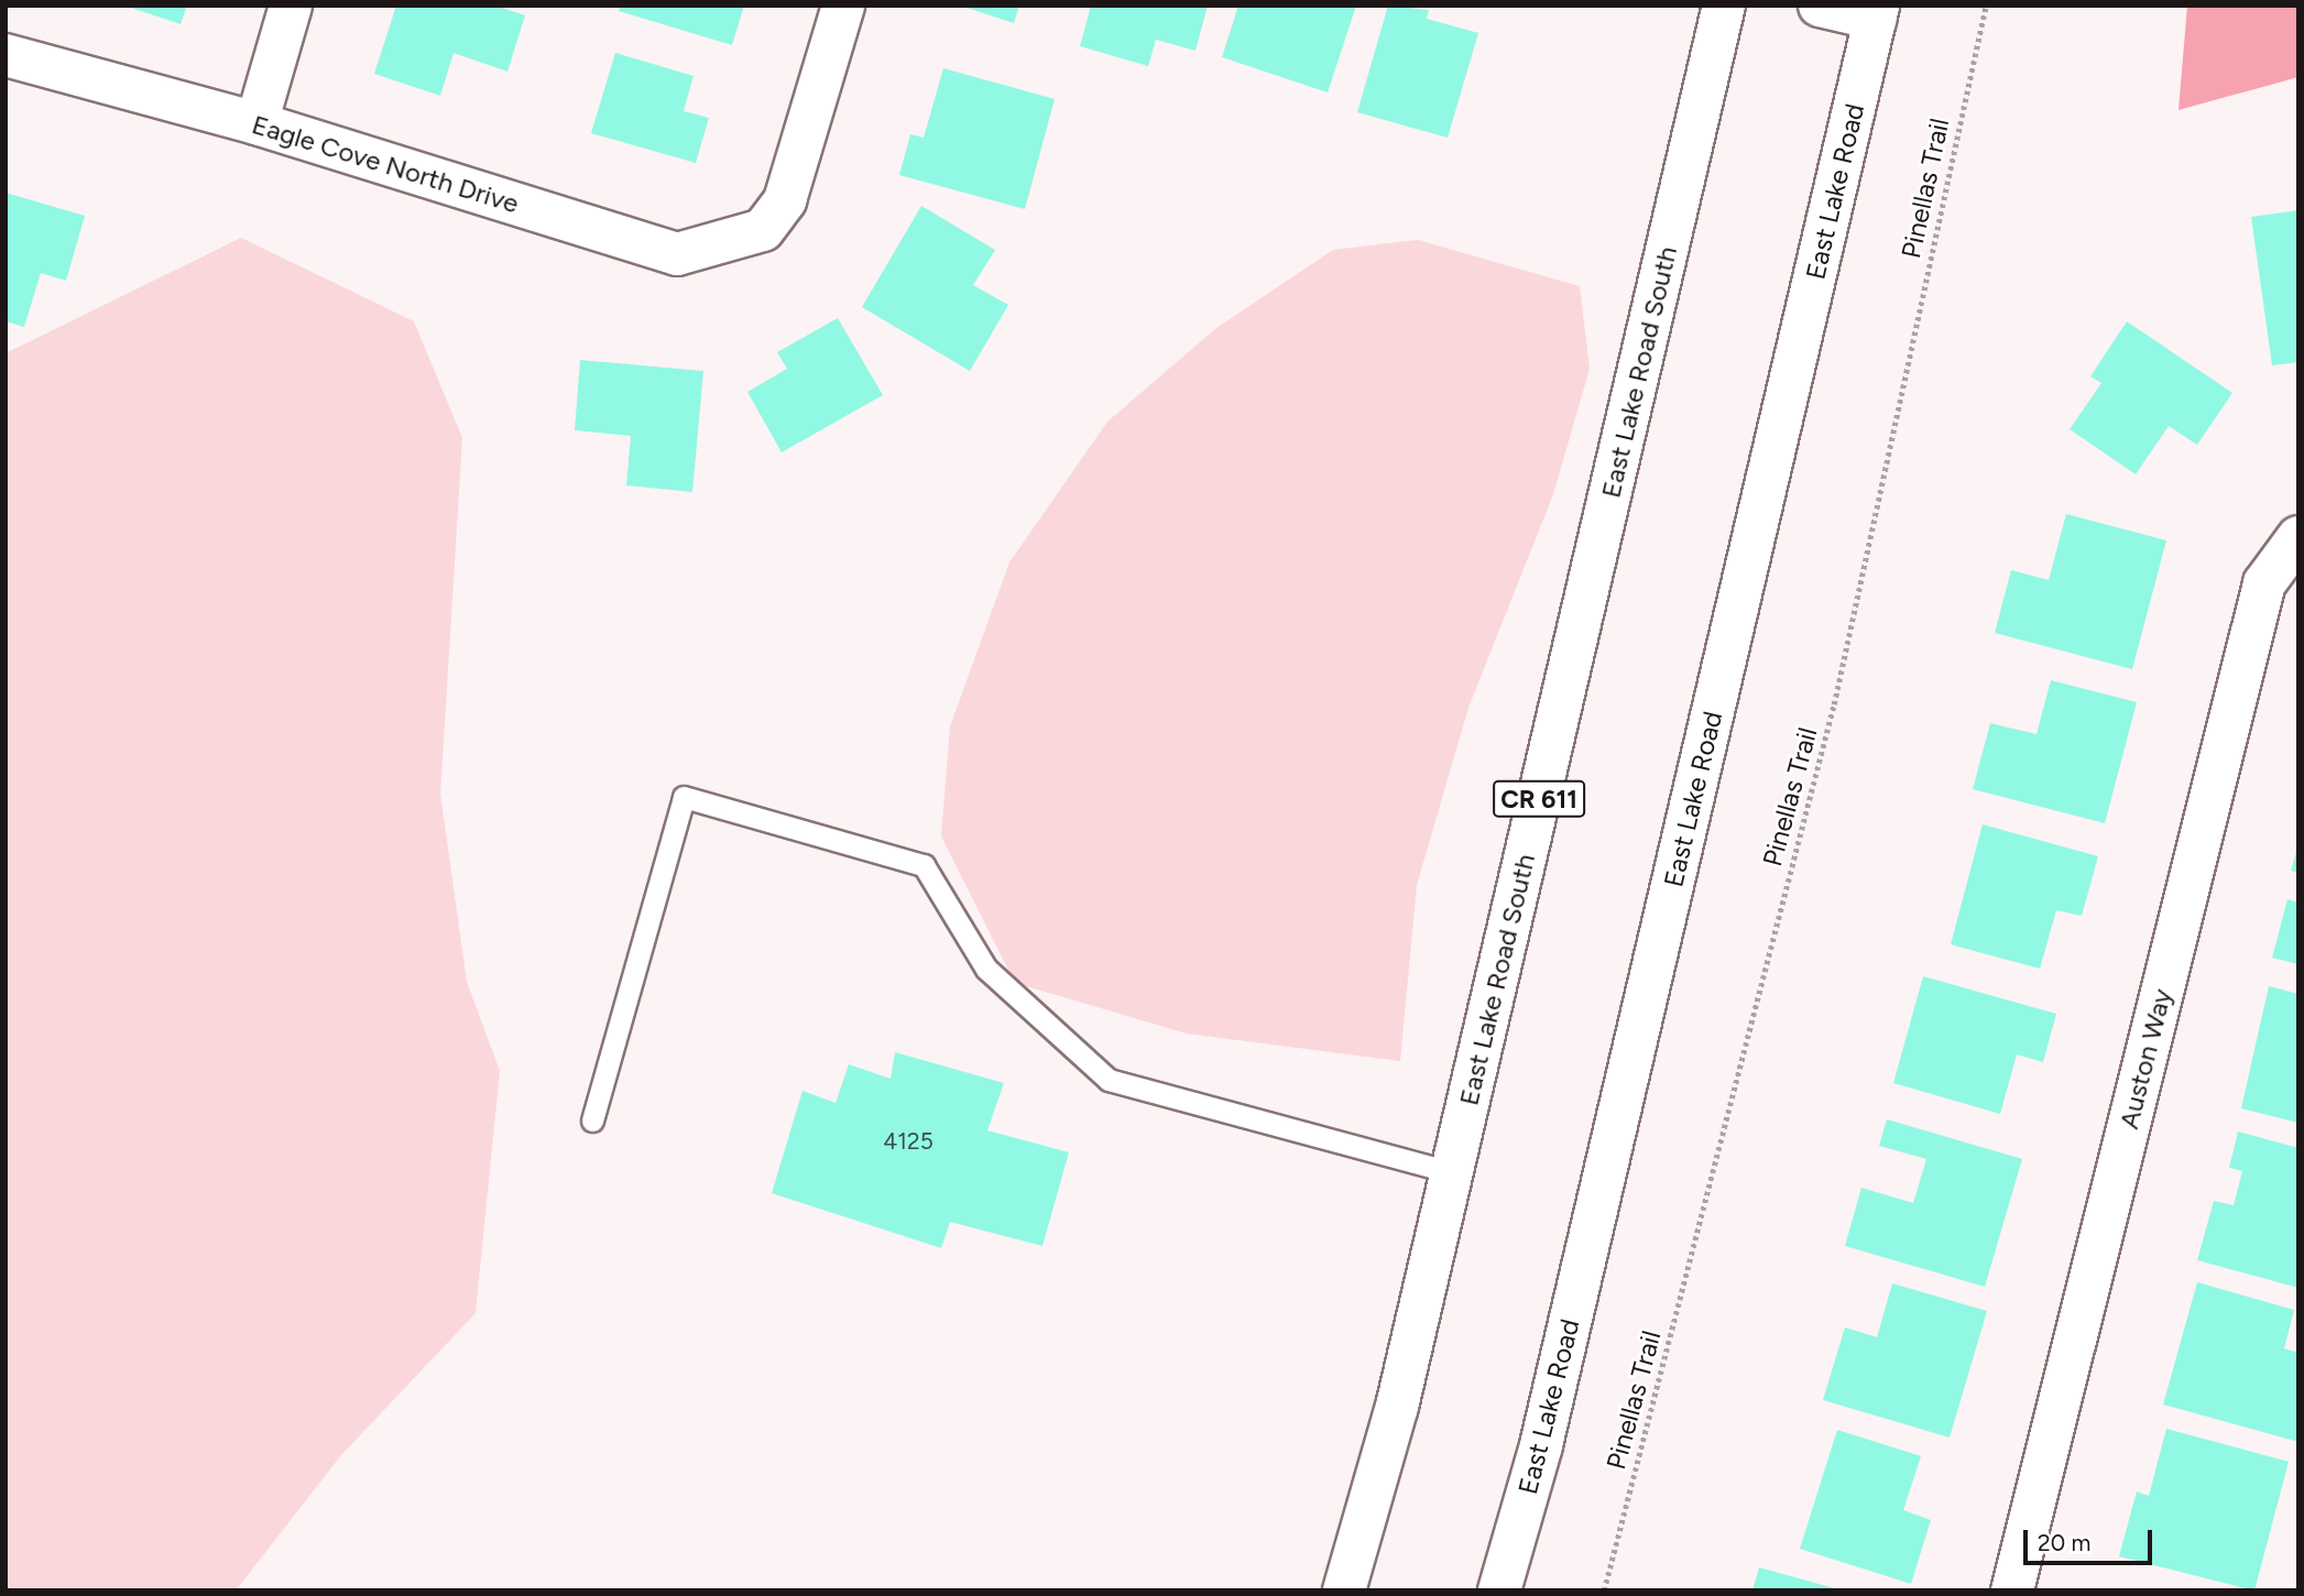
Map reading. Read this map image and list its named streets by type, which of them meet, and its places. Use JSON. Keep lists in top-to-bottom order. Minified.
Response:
{"streets":{"main road":["Eagle Cove North Drive","East Lake Road","East Lake Road South","CR 611","Auston Way"],"path":["Pinellas Trail"]},"house_numbers":["4125"],"scale_bar":"20 m"}
